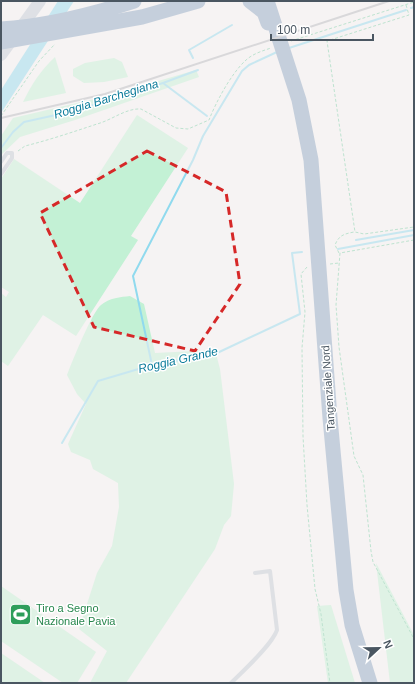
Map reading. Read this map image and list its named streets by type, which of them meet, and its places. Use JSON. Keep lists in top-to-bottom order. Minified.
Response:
{"streets":{"highway":["Tangenziale Nord"]},"water":["Roggia Barchegiana","Roggia Grande"],"places":{"sports":["Tiro a Segno Nazionale Pavia"]},"scale_bar":"100 m","north":"right"}
